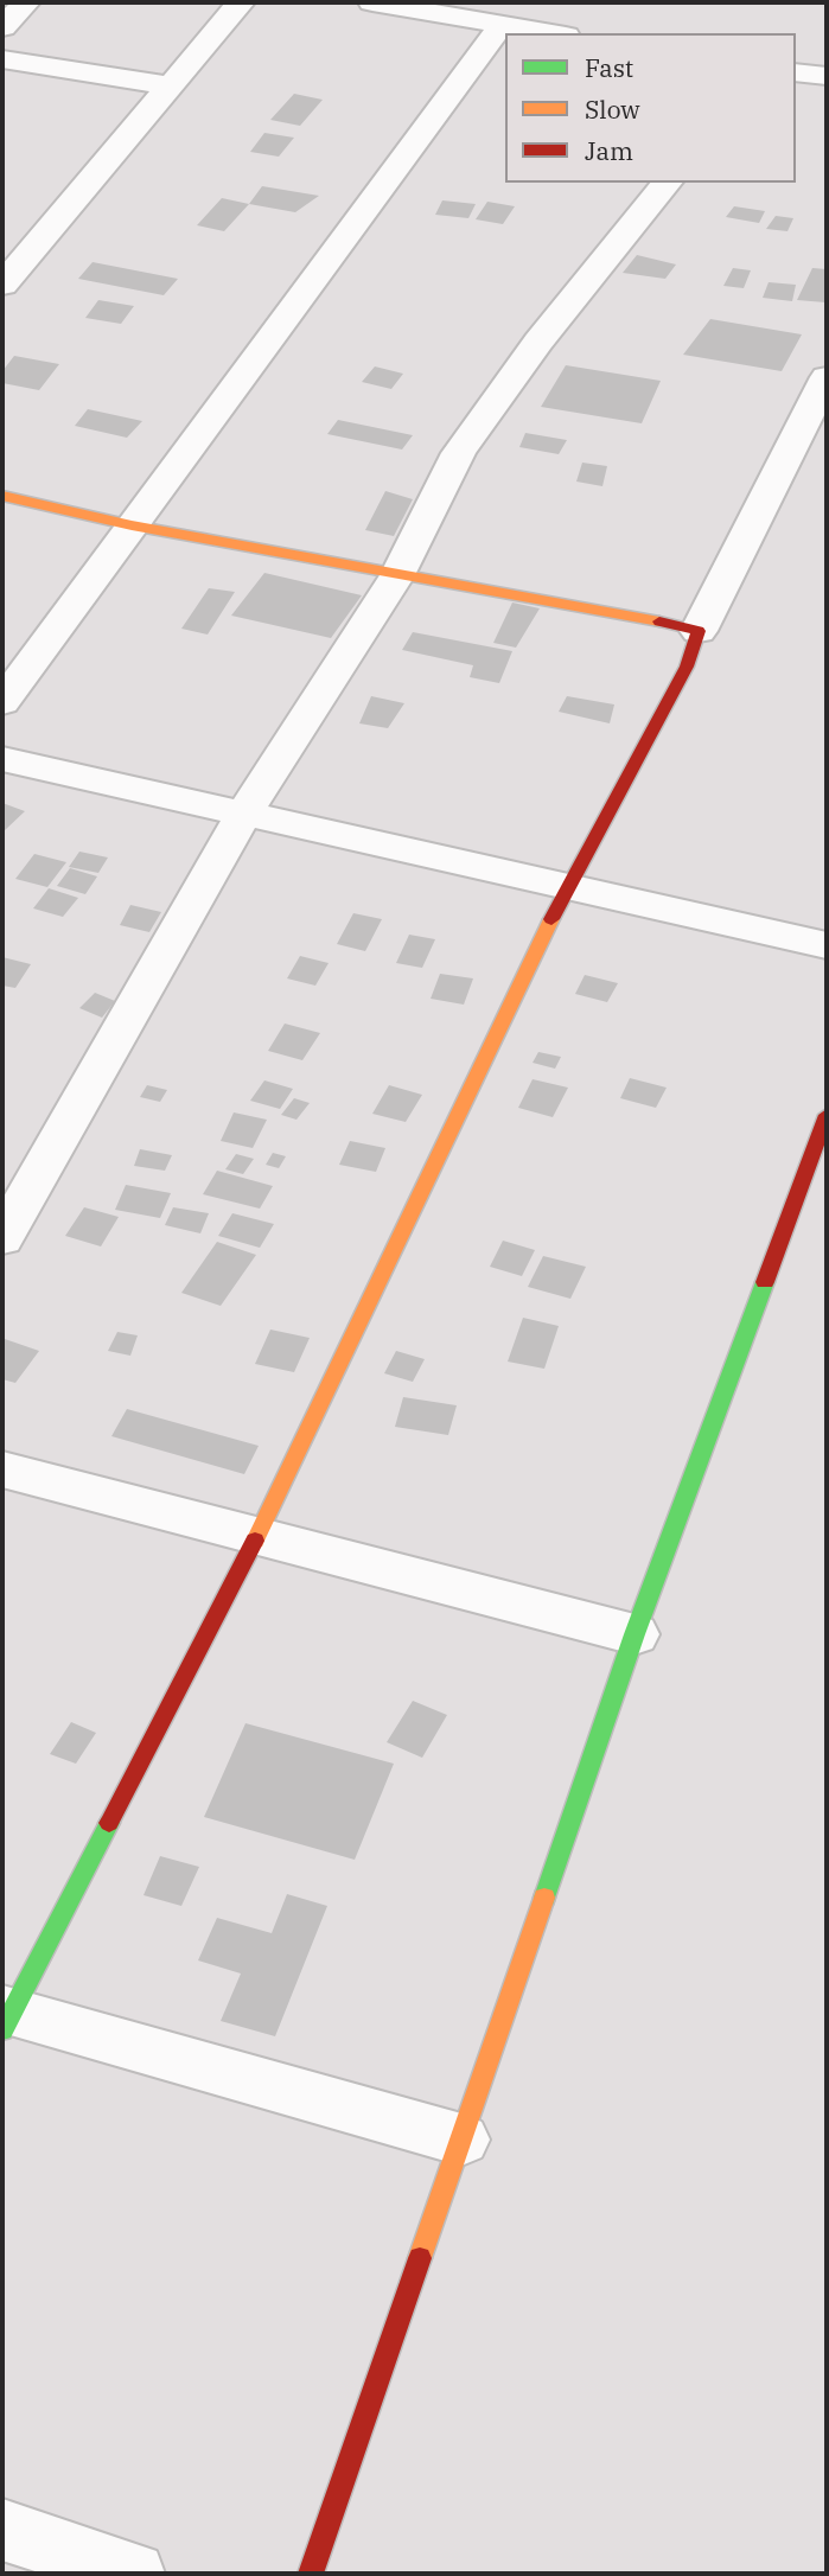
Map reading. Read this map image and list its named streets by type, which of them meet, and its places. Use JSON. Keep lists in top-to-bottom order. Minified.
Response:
{"legend":["Fast","Slow","Jam"]}
